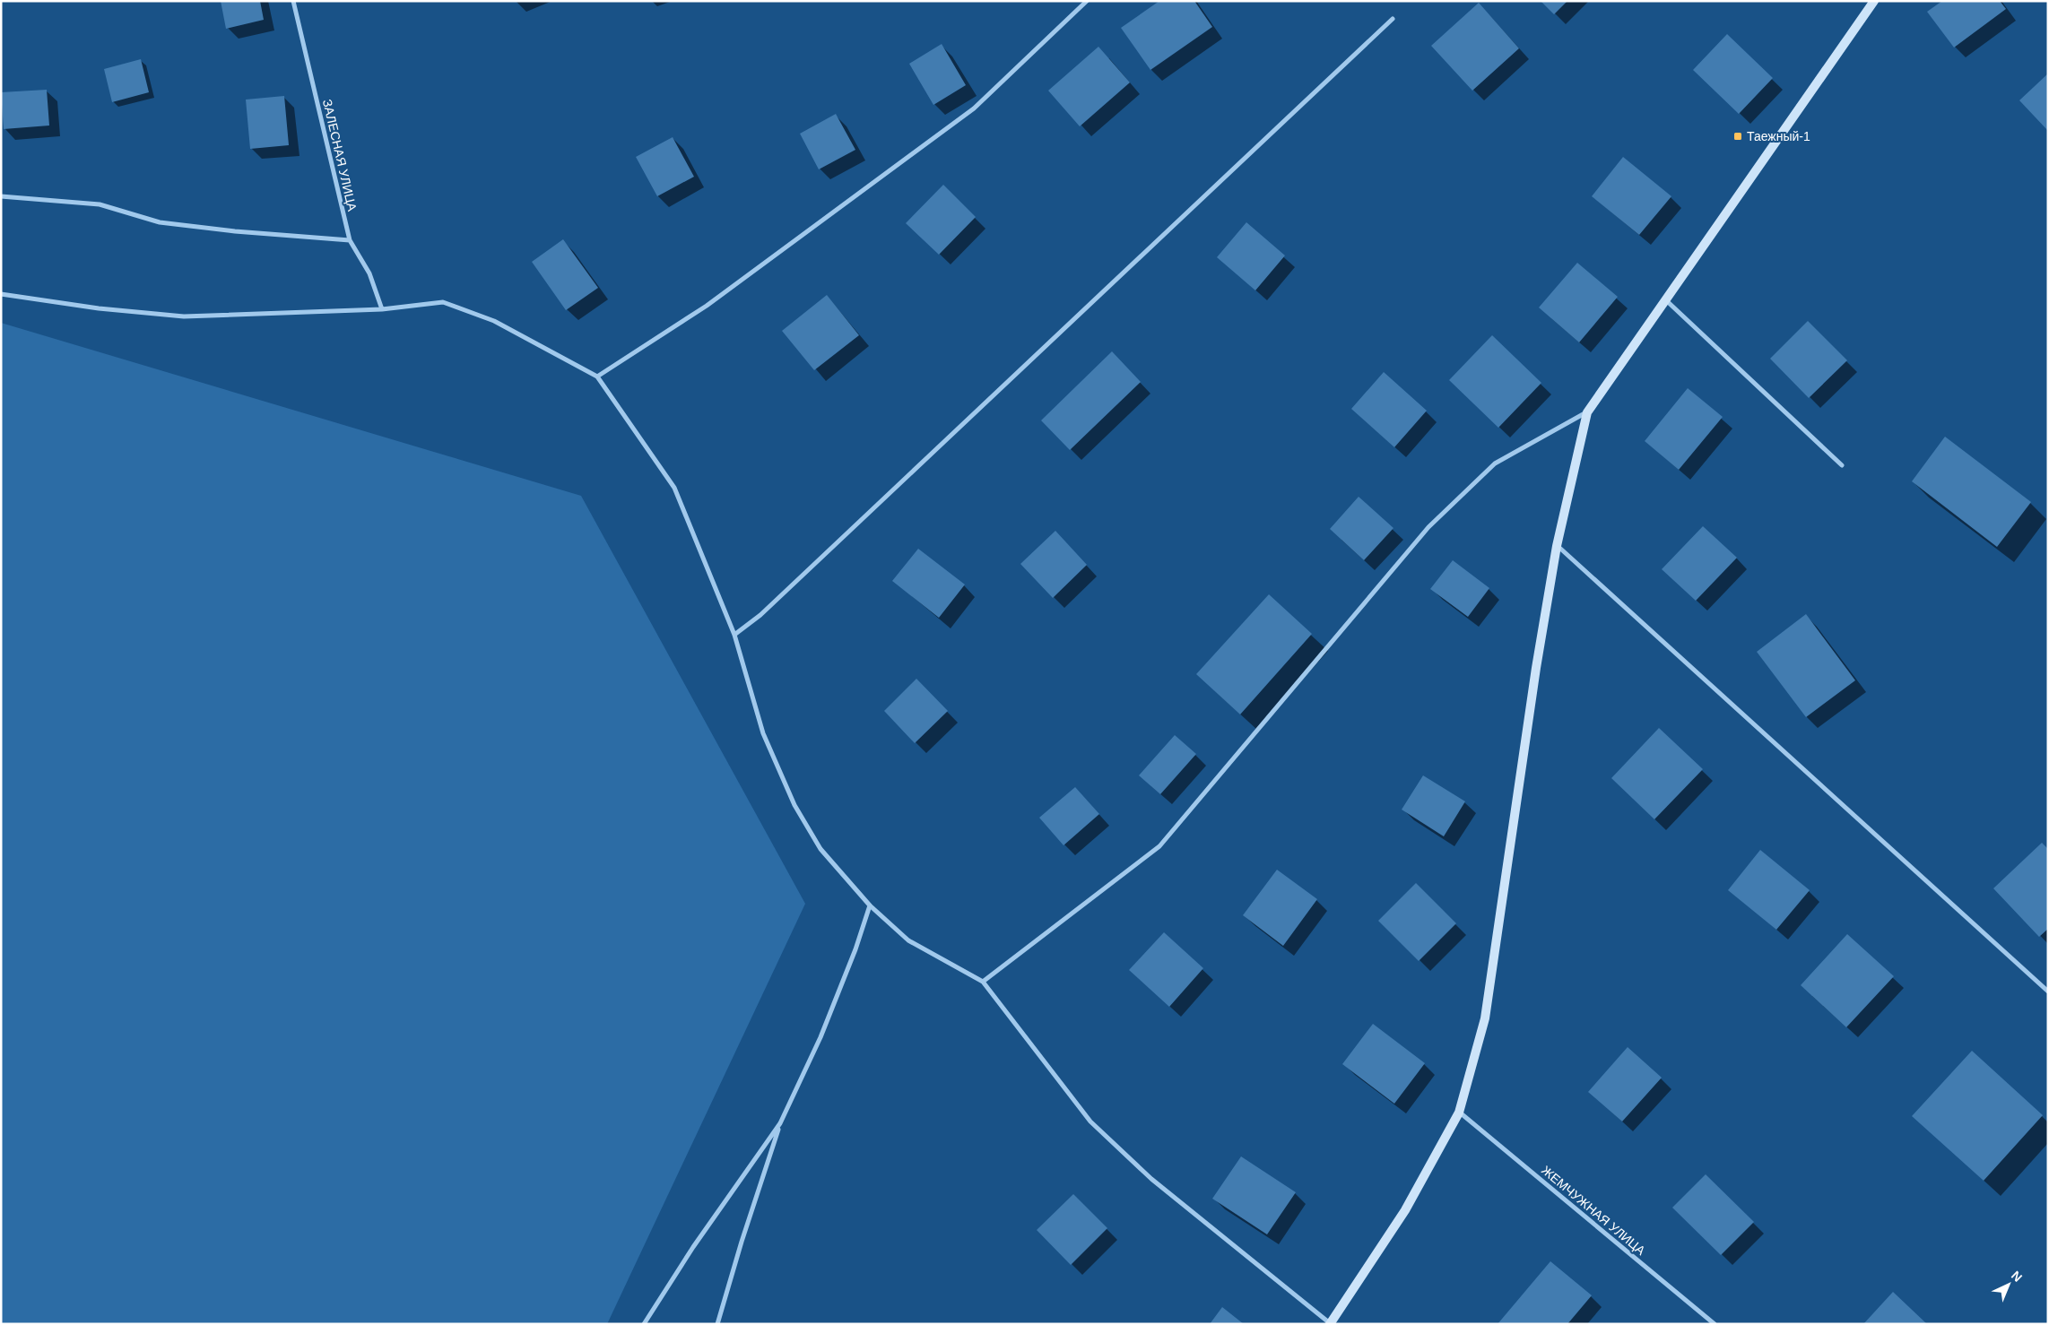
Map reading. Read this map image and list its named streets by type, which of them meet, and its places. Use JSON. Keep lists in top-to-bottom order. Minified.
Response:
{"streets":{"street":["ЗАЛЕСНАЯ УЛИЦА","ЖЕМЧУЖНАЯ УЛИЦА"]},"places":{"transit":["Таежный-1"]},"north":"top right"}
